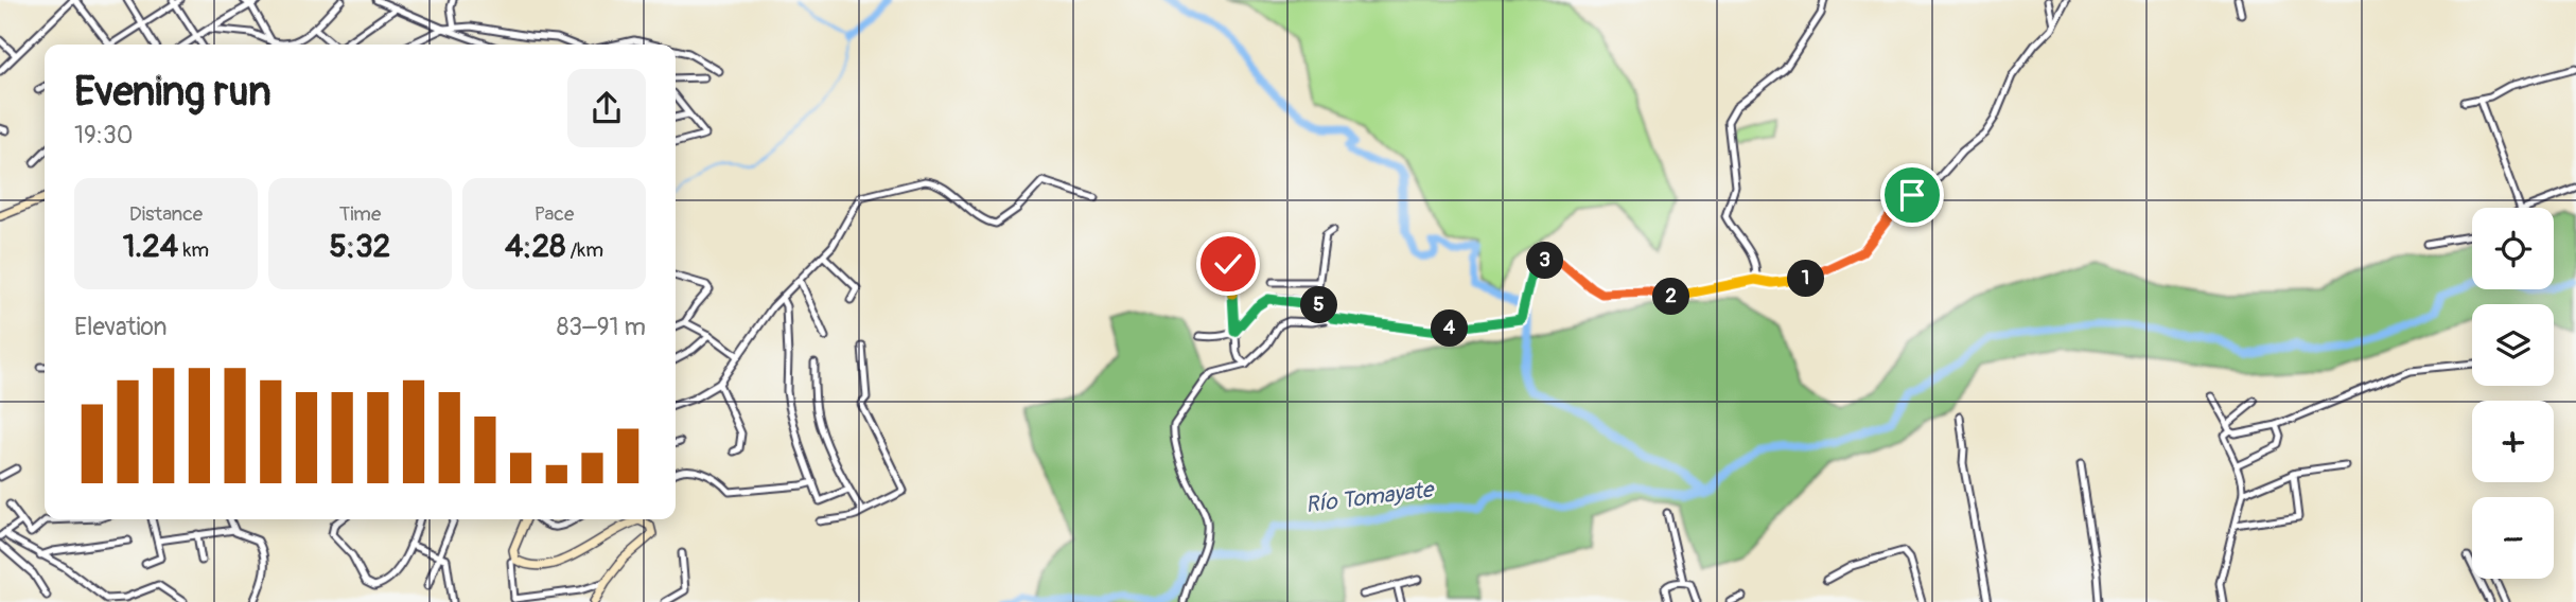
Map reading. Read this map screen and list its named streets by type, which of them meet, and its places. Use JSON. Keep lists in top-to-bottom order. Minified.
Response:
{"water":["Río Tomayate"],"page":{"heading":["Evening run","19:30"],"stats":[["Distance","1.24 km"],["Time","5:32"],["Pace","4:28 /km"]],"map_buttons":["+","−"],"pins":["3","1","2","5","4"],"chart":["Elevation","83–91 m"]}}
